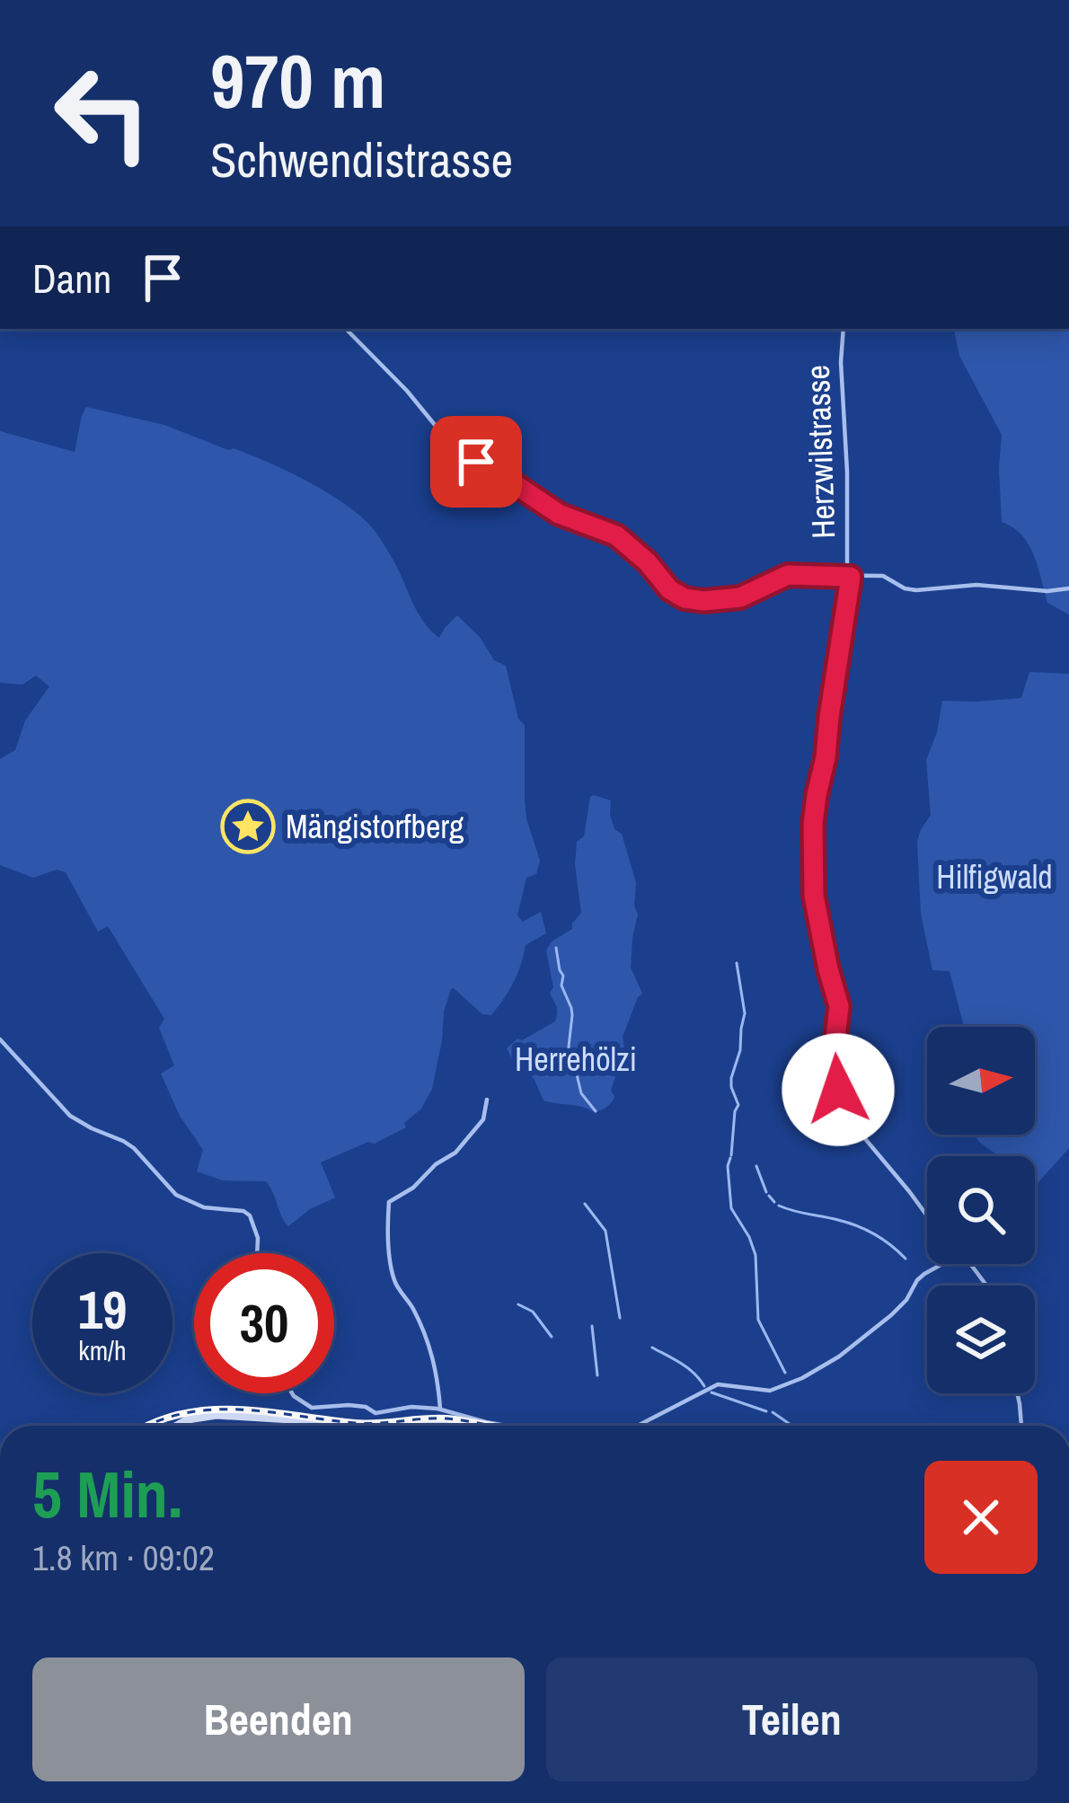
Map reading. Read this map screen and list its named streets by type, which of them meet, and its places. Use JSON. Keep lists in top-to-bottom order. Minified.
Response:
{"streets":{"street":["Herzwilstrasse"]},"parks":["Hilfigwald","Herrehölzi"],"places":{"place":["Mängistorfberg"]},"north":"right","page":{"turn":["970 m","Schwendistrasse"],"then":"Dann","speed":"19 km/h","limit":"30","heading":["5 Min.","1.8 km · 09:02"],"buttons":["Beenden","Teilen"]}}
